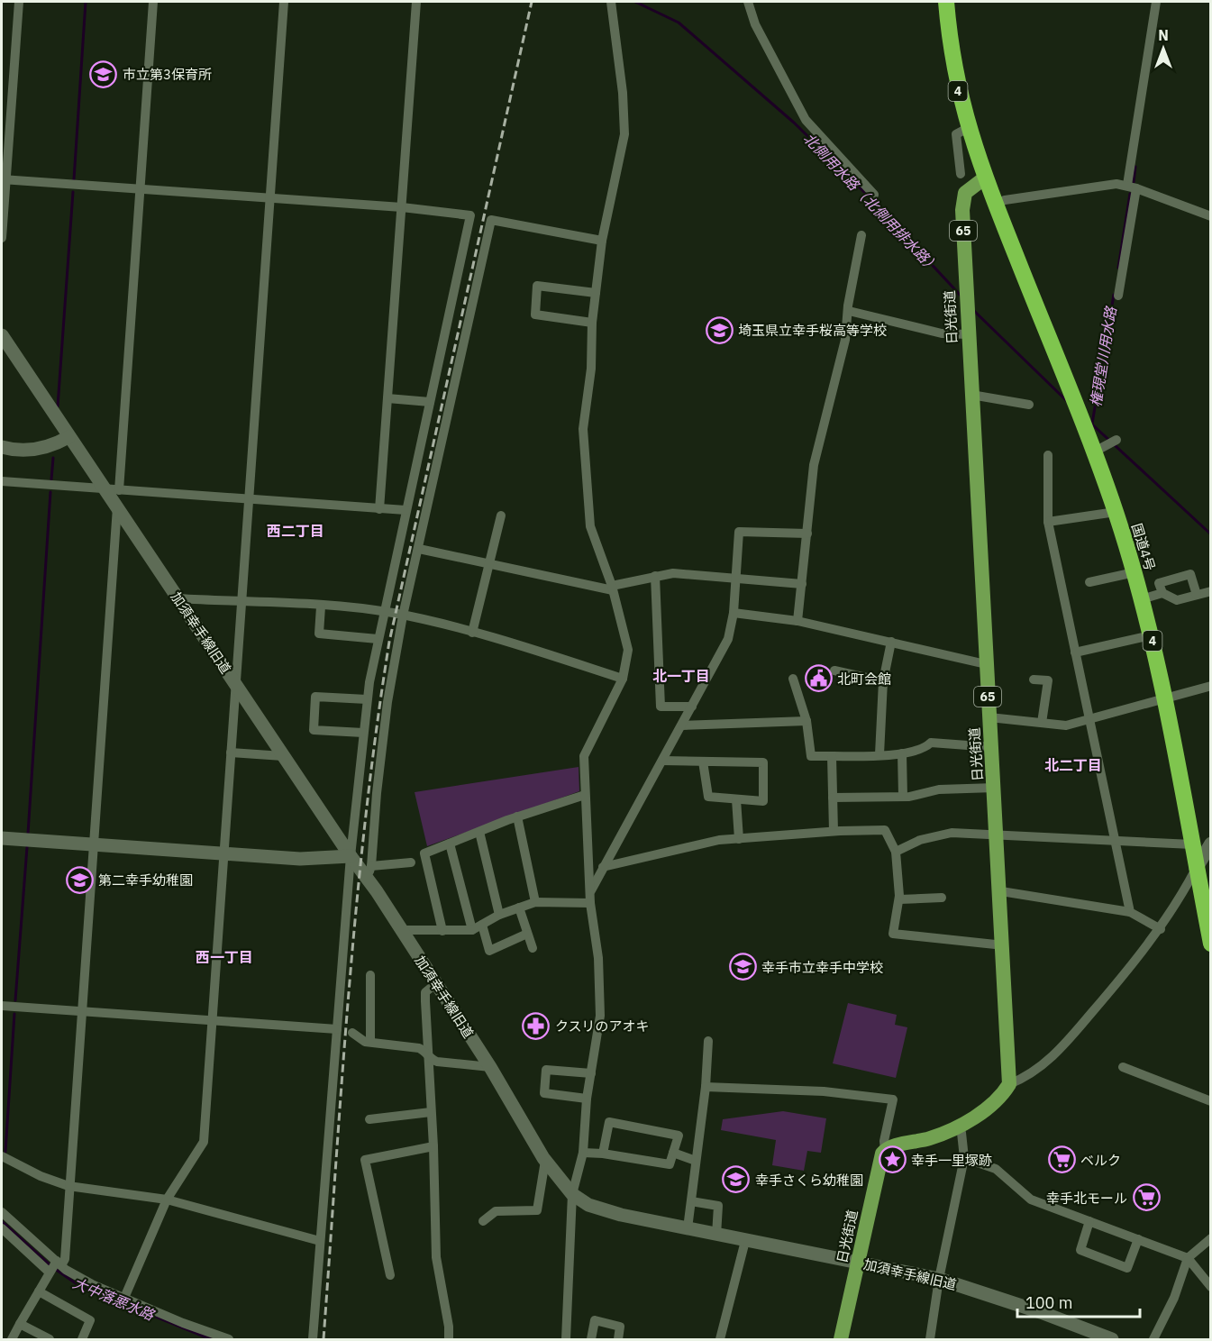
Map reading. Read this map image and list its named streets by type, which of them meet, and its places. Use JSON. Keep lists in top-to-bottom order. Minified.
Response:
{"streets":{"highway":["4","国道4号"],"main road":["65","日光街道"],"street":["加須幸手線旧道"]},"crossings":[["4","日光街道"],["4","国道4号"],["日光街道","国道4号"],["日光街道","加須幸手線旧道"]],"districts":["西二丁目","北一丁目","北二丁目","西一丁目"],"water":["北側用水路（北側用排水路）","権現堂川用水路","大中落悪水路"],"places":{"school or university":["市立第3保育所","埼玉県立幸手桜高等学校","第二幸手幼稚園","幸手市立幸手中学校","幸手さくら幼稚園"],"public building":["北町会館"],"pharmacy":["クスリのアオキ"],"place":["幸手一里塚跡"],"supermarket":["ベルク","幸手北モール"]},"scale_bar":"100 m","north":"top"}
